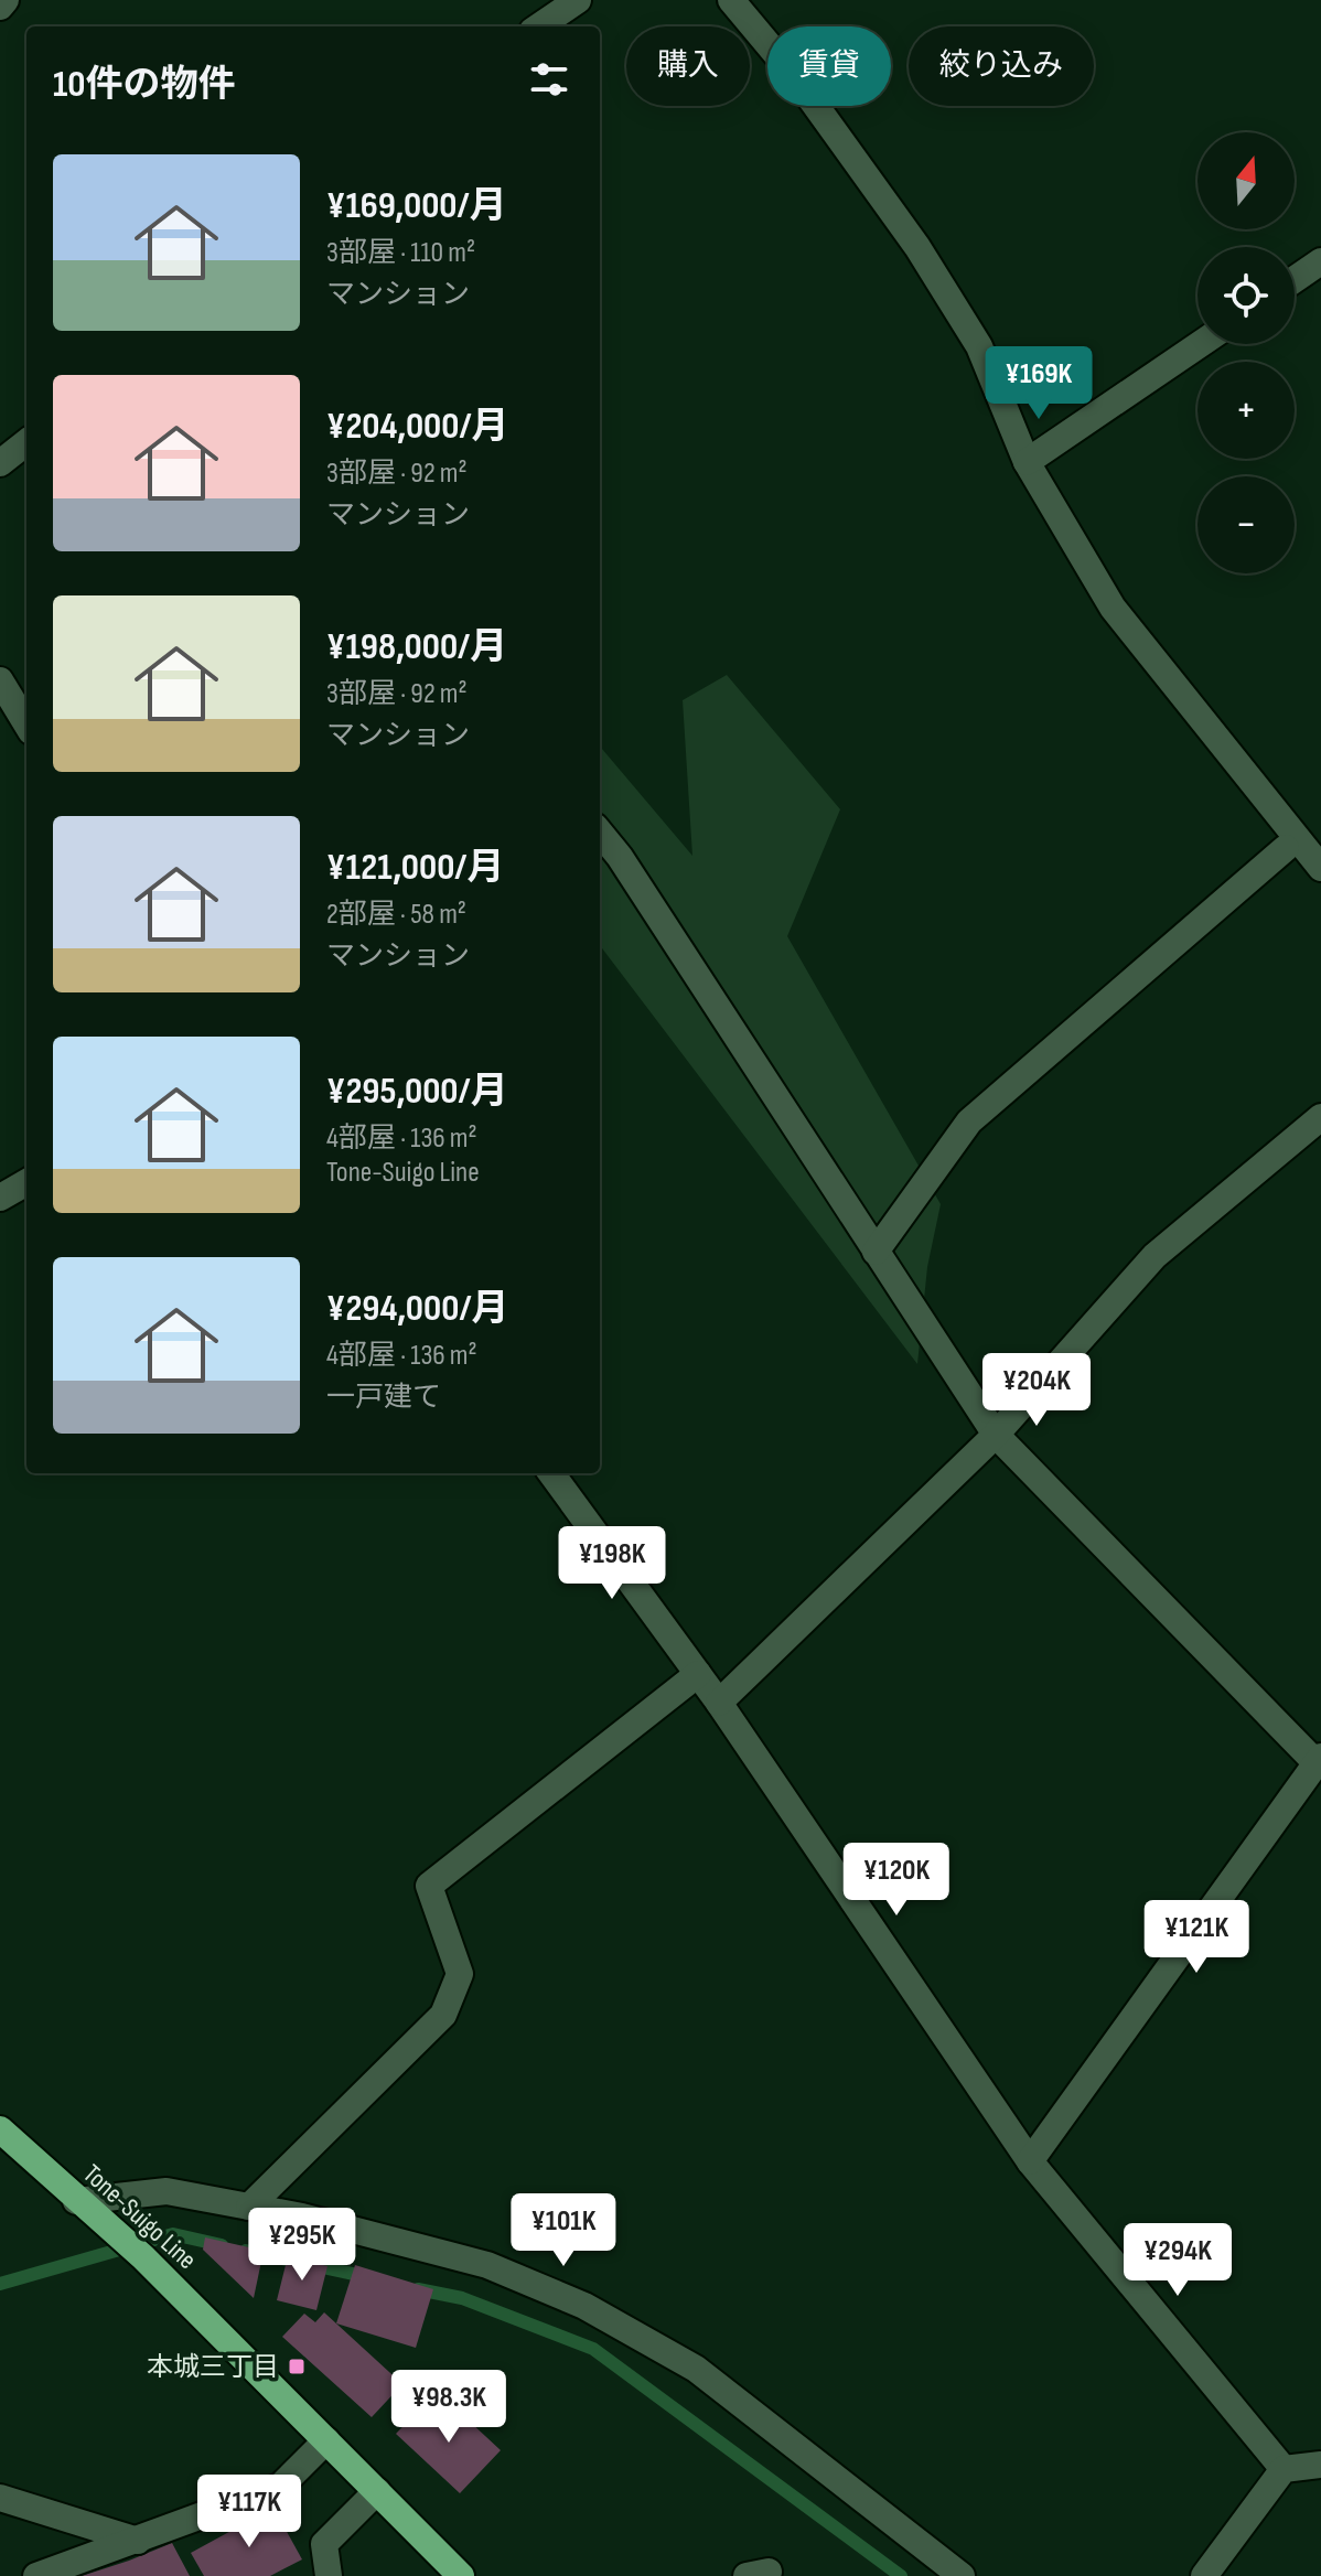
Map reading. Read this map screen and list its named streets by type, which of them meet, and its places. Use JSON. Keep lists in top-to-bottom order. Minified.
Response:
{"streets":{"highway":["Tone-Suigo Line"]},"places":{"transit":["本城三丁目"]},"north":"top","page":{"chip":["購入","賃貸","絞り込み"],"heading":"10件の物件","map_buttons":["+","−"],"list":[{"name":"¥169,000/月","note":"3部屋 · 110 m² · マンション"},{"name":"¥204,000/月","note":"3部屋 · 92 m² · マンション"},{"name":"¥198,000/月","note":"3部屋 · 92 m² · マンション"},{"name":"¥121,000/月","note":"2部屋 · 58 m² · マンション"},{"name":"¥295,000/月","note":"4部屋 · 136 m² · Tone-Suigo Line"},{"name":"¥294,000/月","note":"4部屋 · 136 m² · 一戸建て"}],"price":["¥169K","¥204K","¥198K","¥120K","¥121K","¥101K","¥295K","¥294K","¥98.3K","¥117K"]}}
